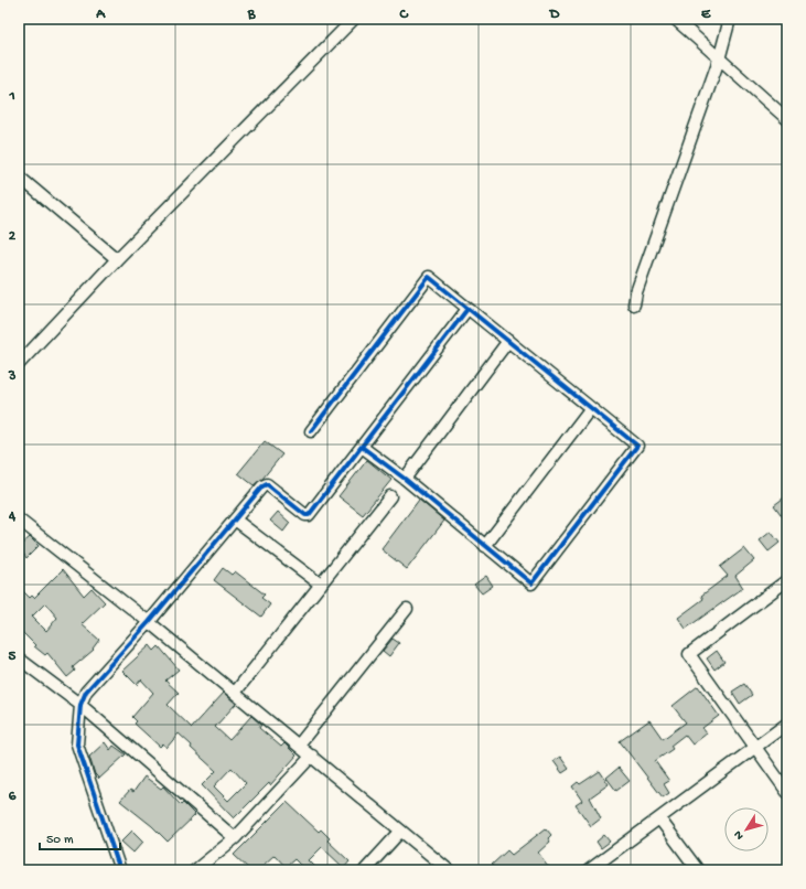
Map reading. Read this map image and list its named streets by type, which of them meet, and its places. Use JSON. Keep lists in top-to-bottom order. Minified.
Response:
{"scale_bar":"50 m","north":"bottom left","grid":{"columns":["A","B","C","D","E"],"rows":["1","2","3","4","5","6"]}}
